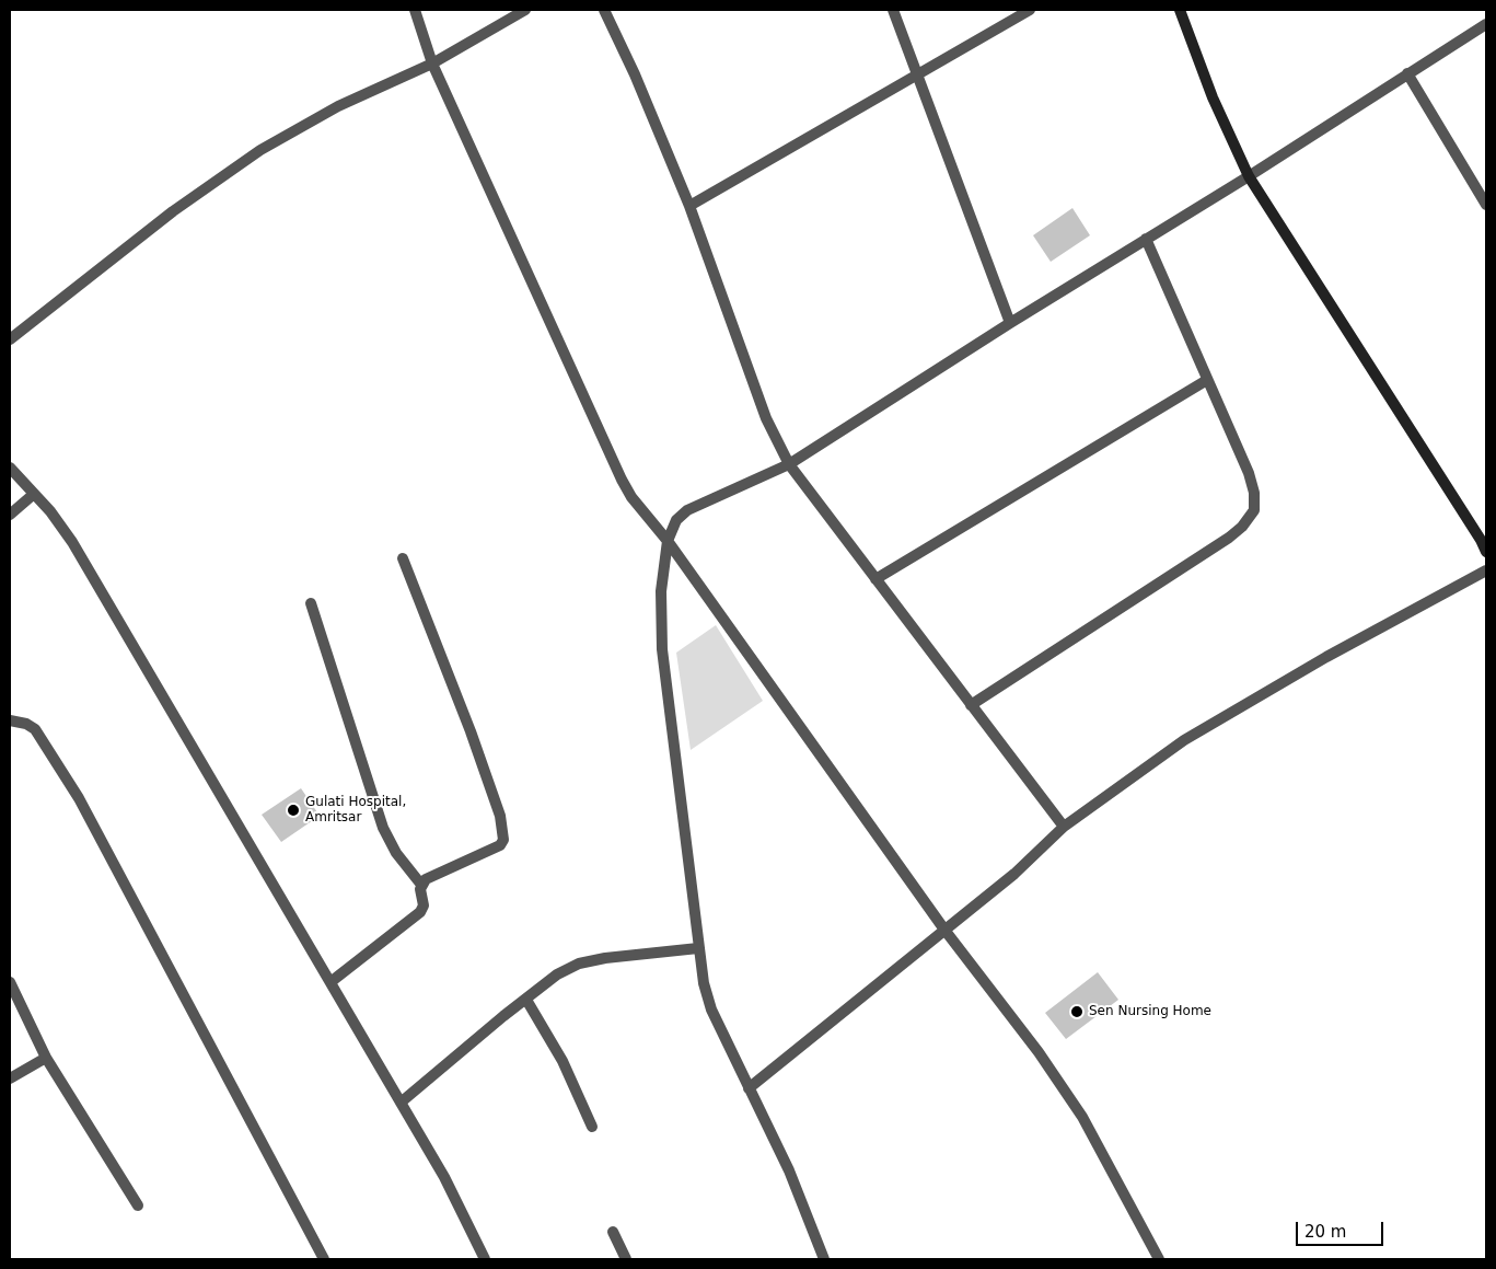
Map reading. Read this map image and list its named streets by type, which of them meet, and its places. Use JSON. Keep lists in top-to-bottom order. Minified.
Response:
{"places":["Gulati Hospital, Amritsar","Sen Nursing Home"],"scale_bar":"20 m"}
